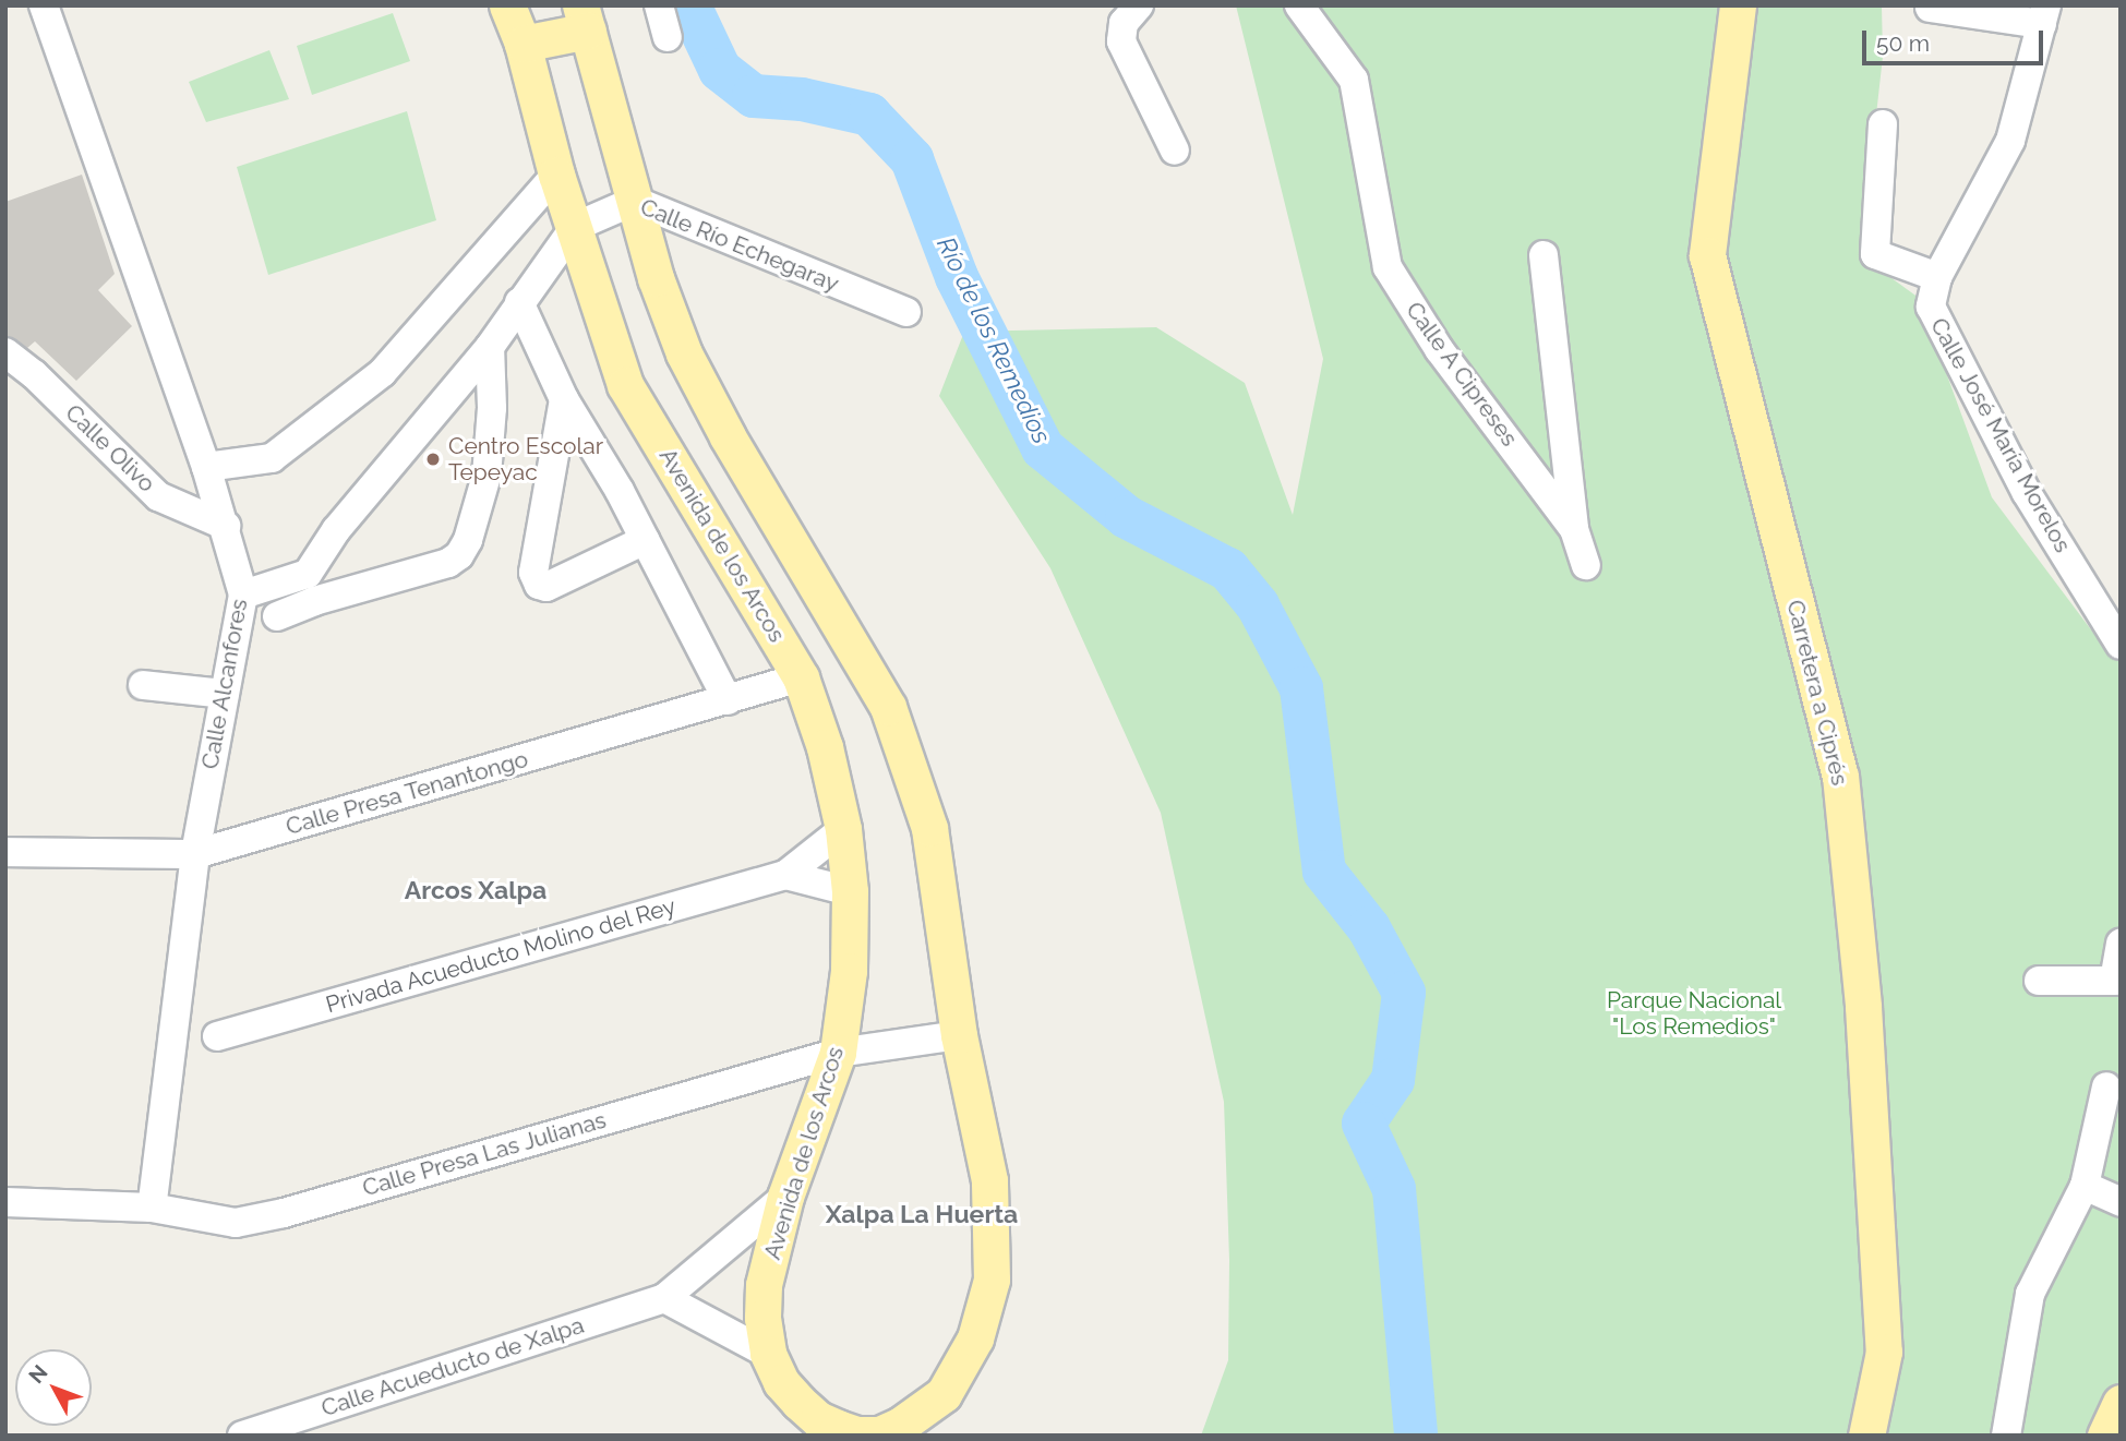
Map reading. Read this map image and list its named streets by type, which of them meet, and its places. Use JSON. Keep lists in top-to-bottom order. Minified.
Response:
{"streets":{"main road":["Avenida de los Arcos","Carretera a Ciprés"],"street":["Calle Río Echegaray","Calle A Cipreses","Calle José María Morelos","Calle Olivo","Calle Alcanfores","Calle Presa Tenantongo","Privada Acueducto Molino del Rey","Calle Presa Las Julianas","Calle Acueducto de Xalpa"]},"crossings":[["Calle Río Echegaray","Avenida de los Arcos"],["Calle Olivo","Calle Alcanfores"],["Avenida de los Arcos","Calle Presa Tenantongo"],["Avenida de los Arcos","Privada Acueducto Molino del Rey"],["Avenida de los Arcos","Calle Presa Las Julianas"],["Avenida de los Arcos","Calle Acueducto de Xalpa"],["Calle Alcanfores","Calle Presa Tenantongo"],["Calle Alcanfores","Calle Presa Las Julianas"]],"districts":["Arcos Xalpa","Xalpa La Huerta"],"water":["Río de los Remedios"],"parks":["Parque Nacional \"Los Remedios\""],"places":["Centro Escolar Tepeyac"],"scale_bar":"50 m","north":"top left"}
